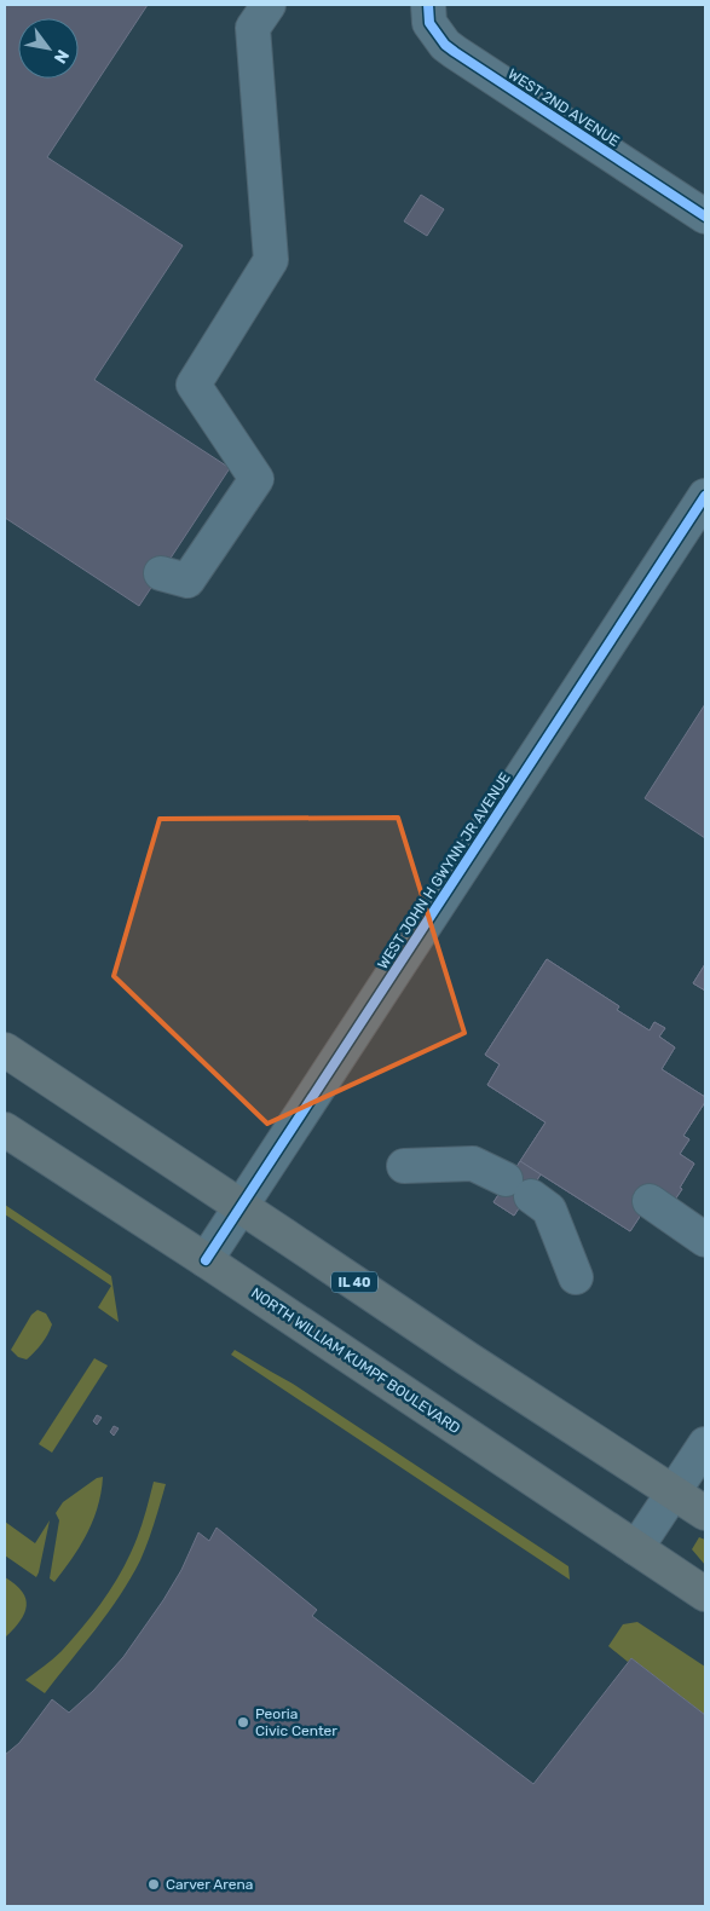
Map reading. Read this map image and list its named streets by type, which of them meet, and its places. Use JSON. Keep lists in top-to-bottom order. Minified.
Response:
{"streets":{"main road":["IL 40","NORTH WILLIAM KUMPF BOULEVARD"],"street":["WEST 2ND AVENUE","WEST JOHN H GWYNN JR AVENUE"]},"crossings":[["WEST JOHN H GWYNN JR AVENUE","IL 40"],["WEST JOHN H GWYNN JR AVENUE","NORTH WILLIAM KUMPF BOULEVARD"]],"places":["Peoria Civic Center","Carver Arena"],"north":"bottom right"}
